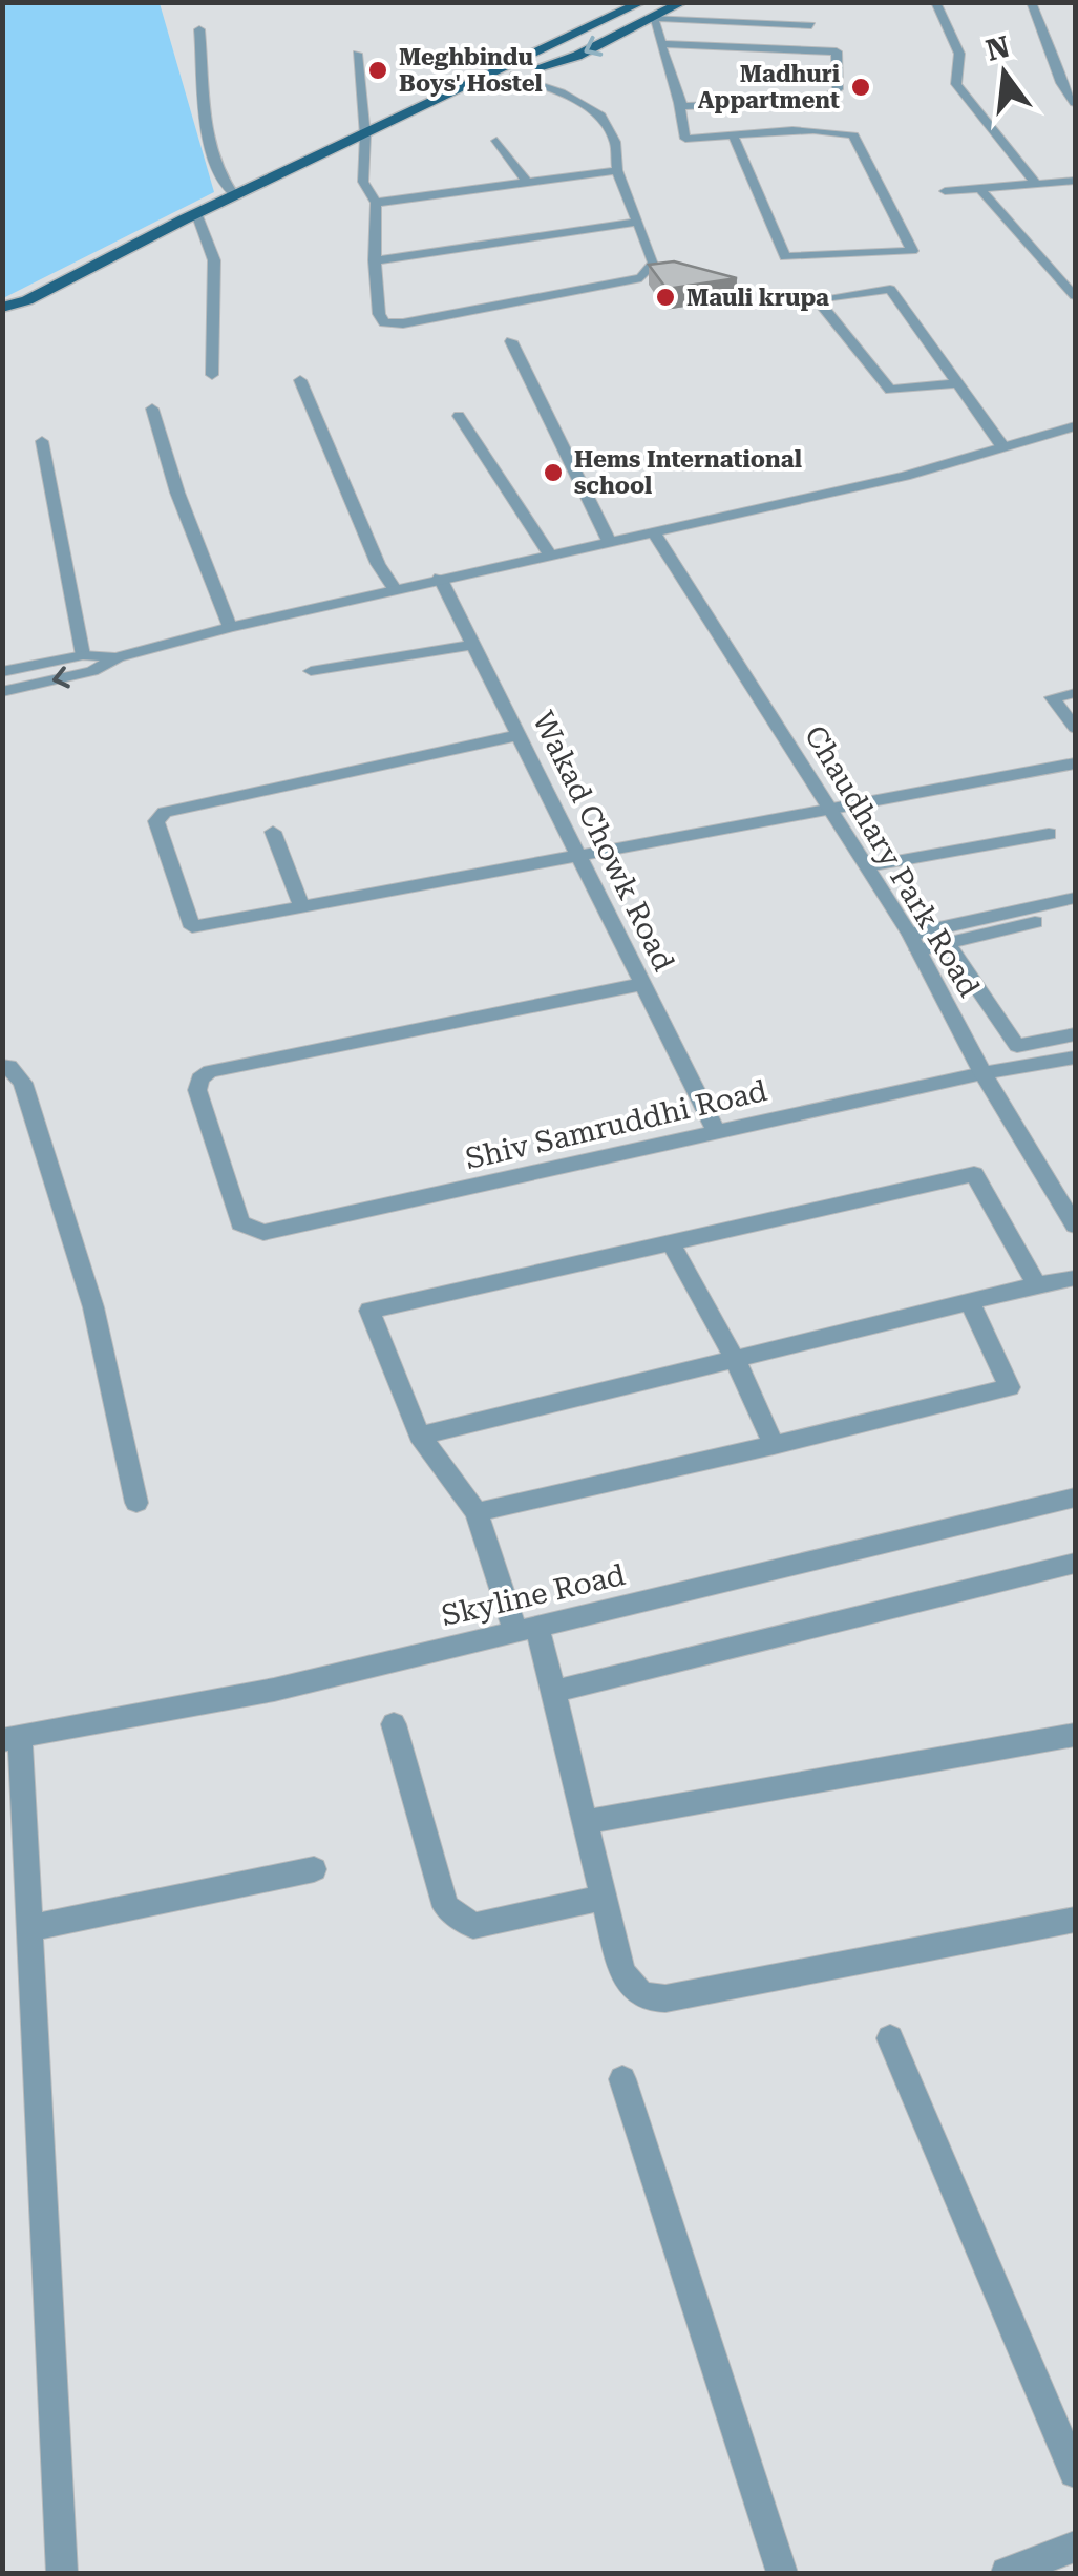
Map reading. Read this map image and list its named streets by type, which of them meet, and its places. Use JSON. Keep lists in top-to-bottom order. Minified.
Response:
{"streets":{"street":["Wakad Chowk Road","Chaudhary Park Road","Shiv Samruddhi Road","Skyline Road"]},"crossings":[["Wakad Chowk Road","Shiv Samruddhi Road"],["Chaudhary Park Road","Shiv Samruddhi Road"]],"places":["Meghbindu Boys' Hostel","Madhuri Appartment","Mauli krupa","Hems International school"],"north":"top"}
